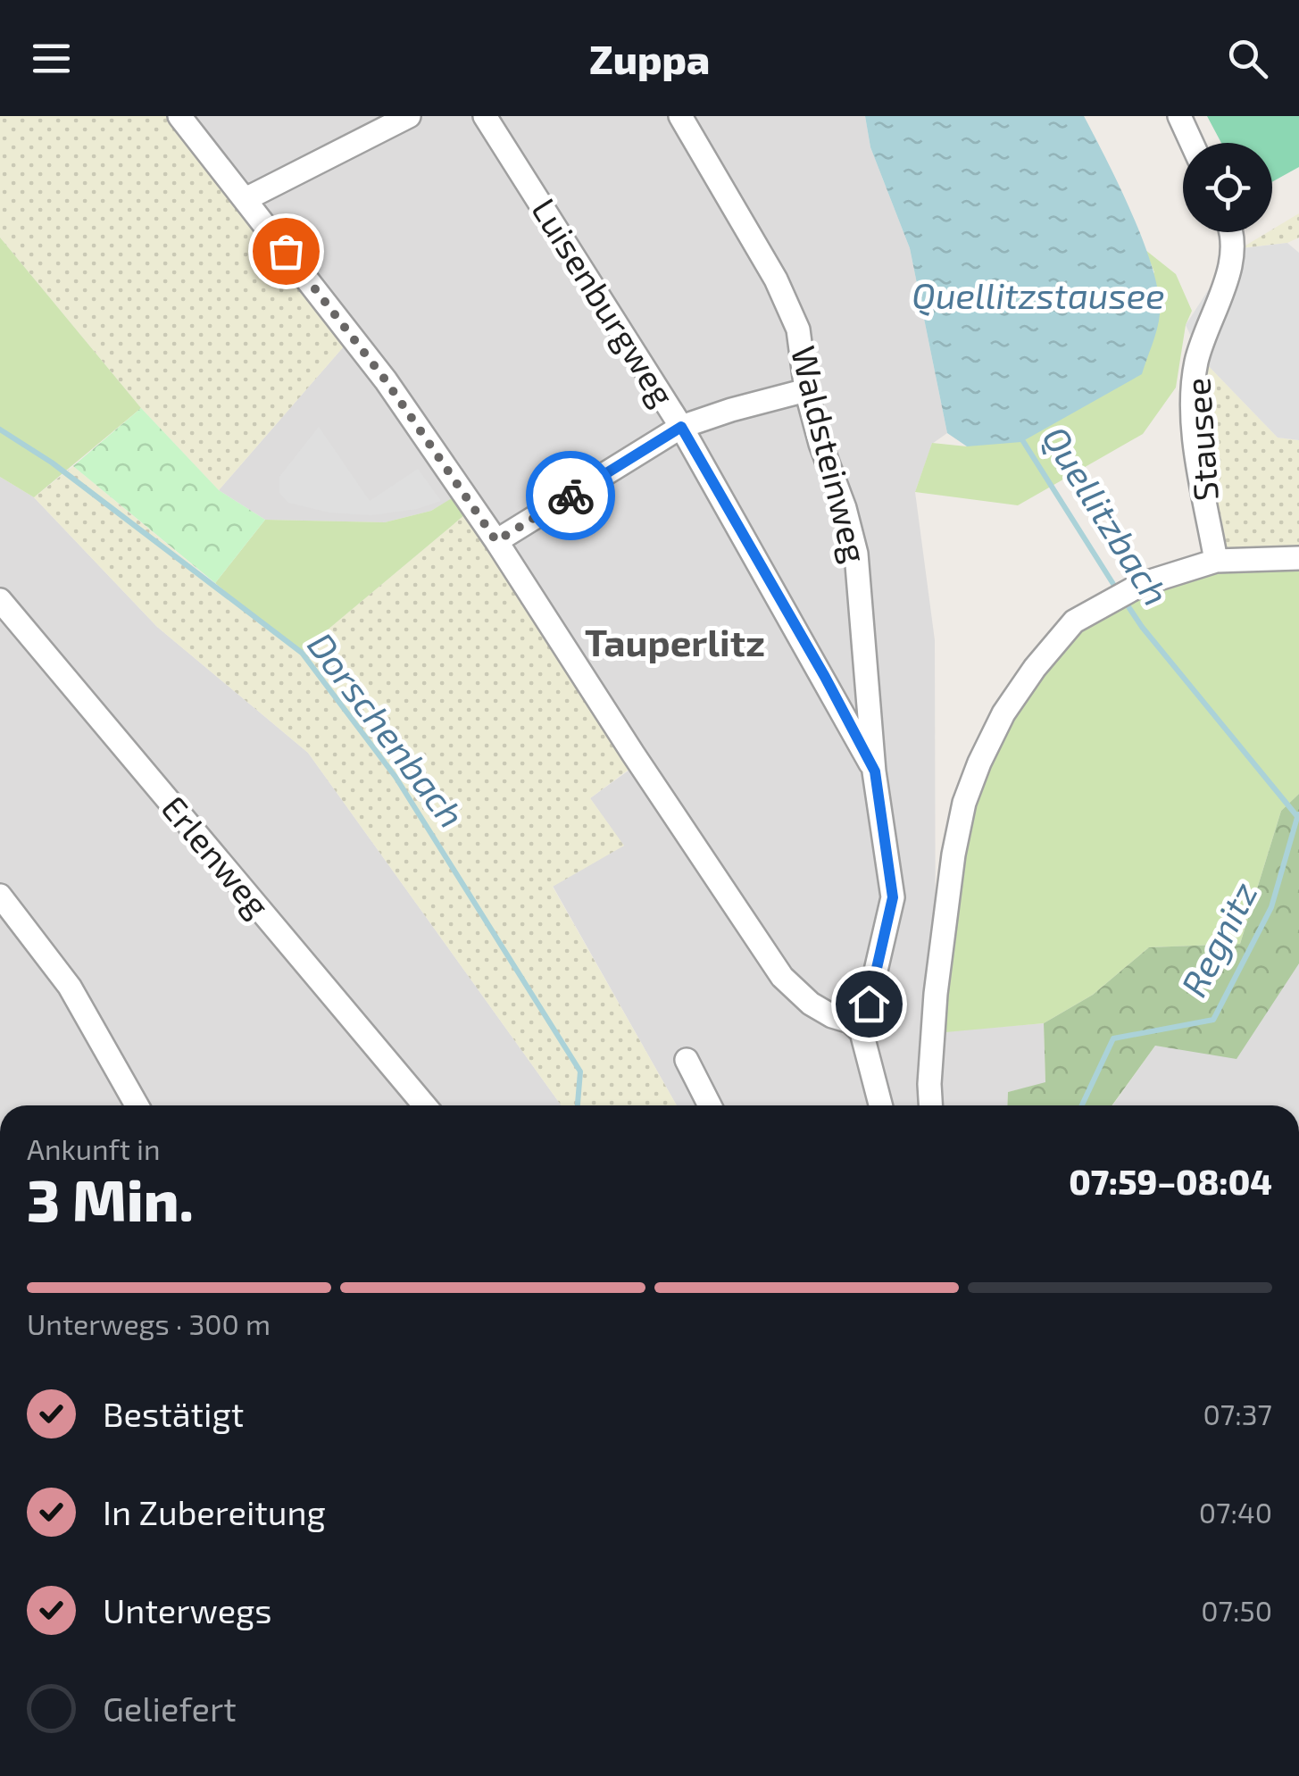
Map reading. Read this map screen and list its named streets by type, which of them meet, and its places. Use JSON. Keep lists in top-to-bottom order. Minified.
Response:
{"streets":{"street":["Luisenburgweg","Stausee","Waldsteinweg","Erlenweg"]},"crossings":[["Luisenburgweg","Waldsteinweg"]],"districts":["Tauperlitz"],"water":["Quellitzstausee","Quellitzbach","Dorschenbach","Regnitz"],"page":{"header":"Zuppa","heading":["3 Min.","Ankunft in","07:59–08:04"],"bar":"Unterwegs · 300 m","list":[["Bestätigt","07:37"],["In Zubereitung","07:40"],["Unterwegs","07:50"],"Geliefert"]}}
